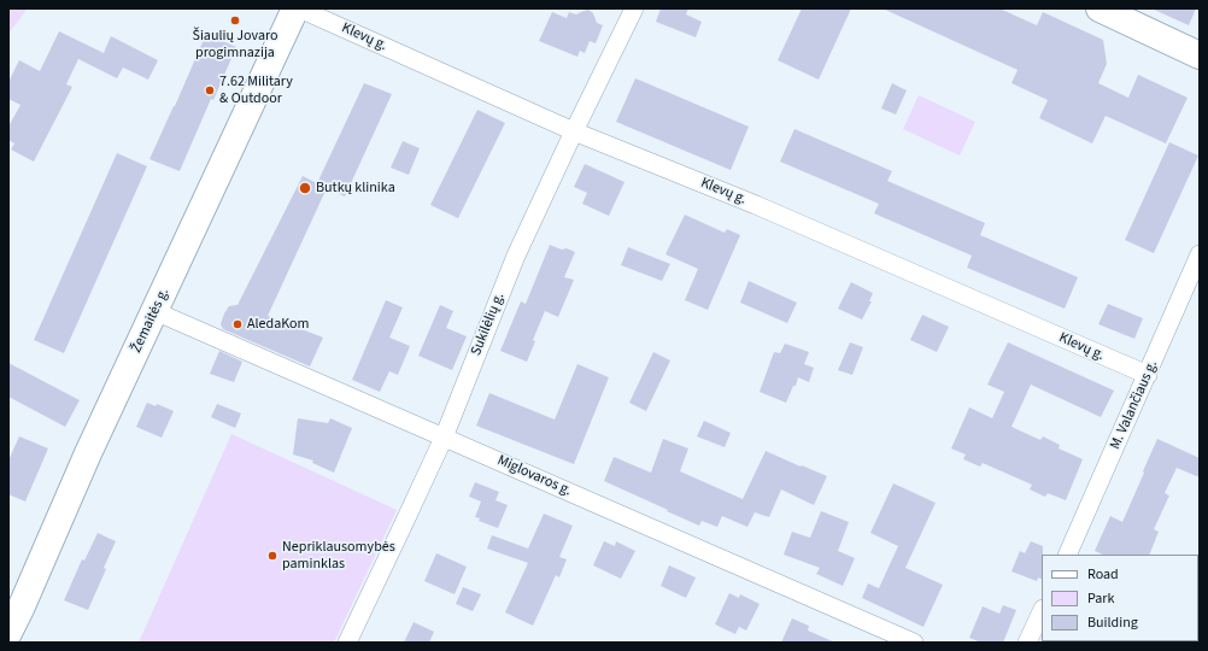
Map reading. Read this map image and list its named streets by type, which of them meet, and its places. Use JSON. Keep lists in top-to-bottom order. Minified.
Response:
{"streets":{"main road":["Žemaitės g."],"street":["Klevų g.","Sukilėlių g.","M. Valančiaus g.","Miglovaros g."]},"crossings":[["Klevų g.","Sukilėlių g."],["Klevų g.","M. Valančiaus g."],["Žemaitės g.","Miglovaros g."],["Sukilėlių g.","Miglovaros g."]],"places":["Šiaulių Jovaro progimnazija","7.62 Military & Outdoor","Butkų klinika","AledaKom","Nepriklausomybės paminklas"],"legend":["Road","Park","Building"]}
